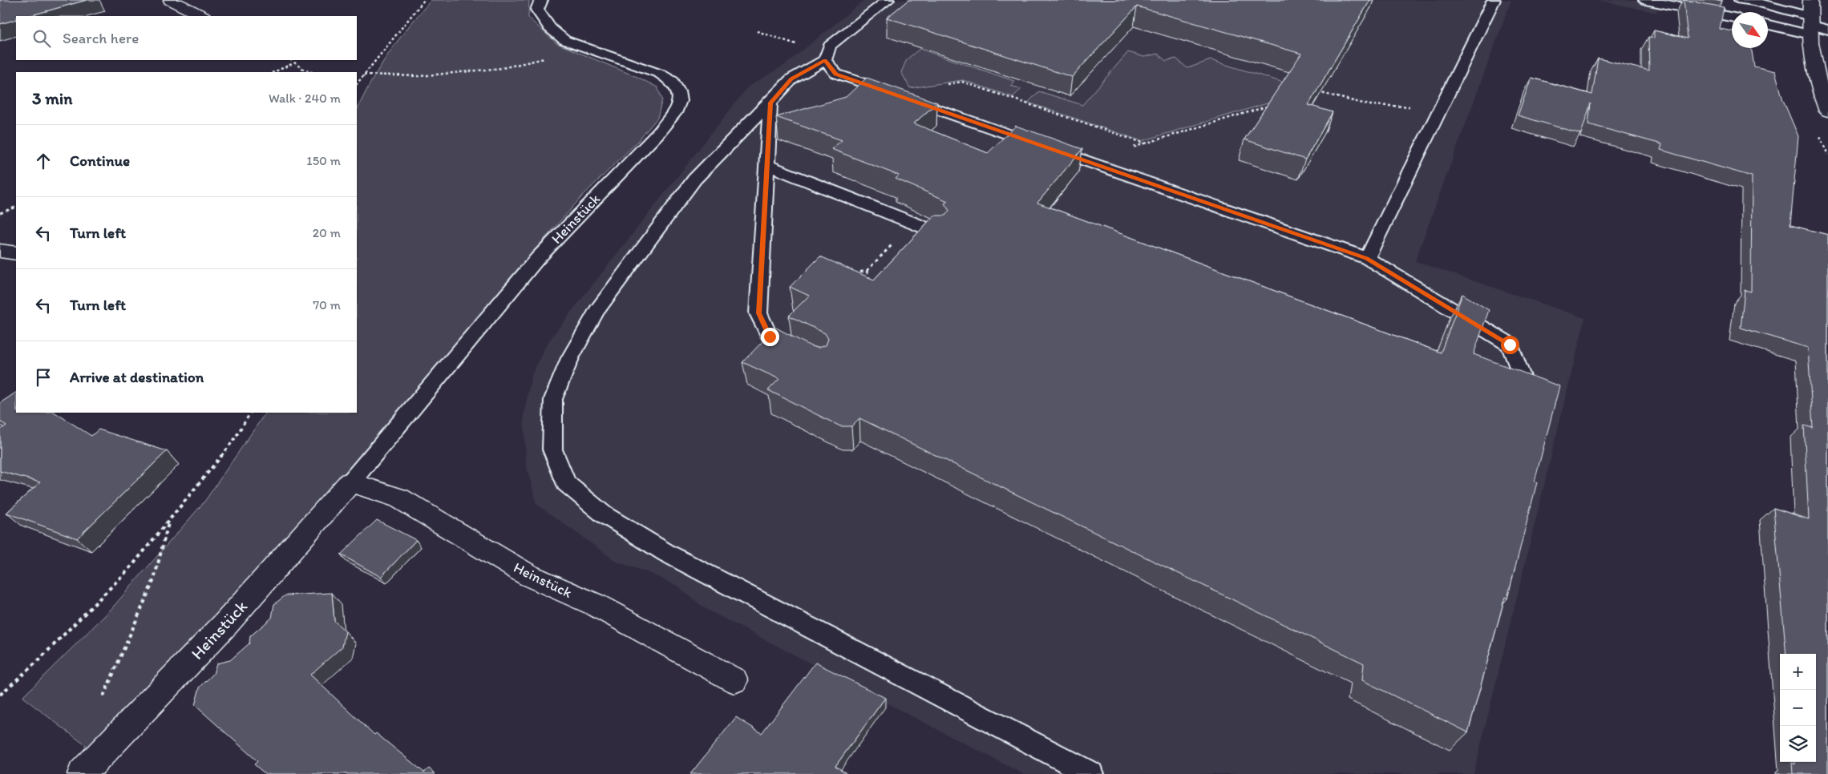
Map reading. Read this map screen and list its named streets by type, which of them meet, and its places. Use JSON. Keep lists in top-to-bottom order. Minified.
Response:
{"streets":{"street":["Heinstück"]},"north":"bottom right","page":{"search":"Search here","heading":["3 min","Walk · 240 m"],"list":[["Continue","150 m"],["Turn left","20 m"],["Turn left","70 m"],"Arrive at destination"],"map_buttons":["+","−"]}}
